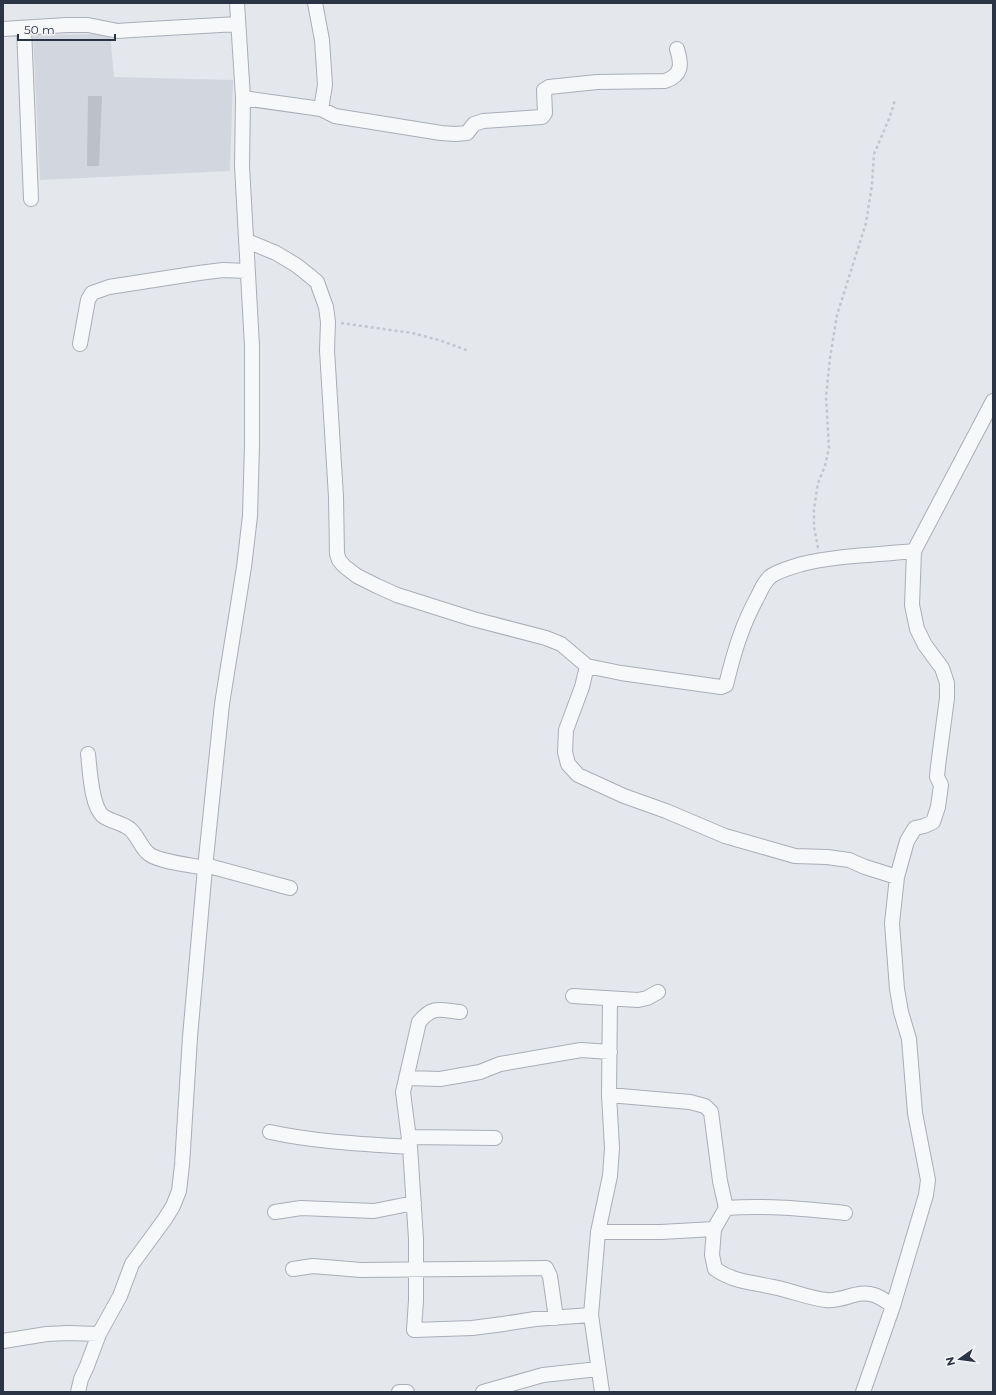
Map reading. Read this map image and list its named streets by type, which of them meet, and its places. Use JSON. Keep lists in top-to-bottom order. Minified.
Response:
{"scale_bar":"50 m","north":"left"}
